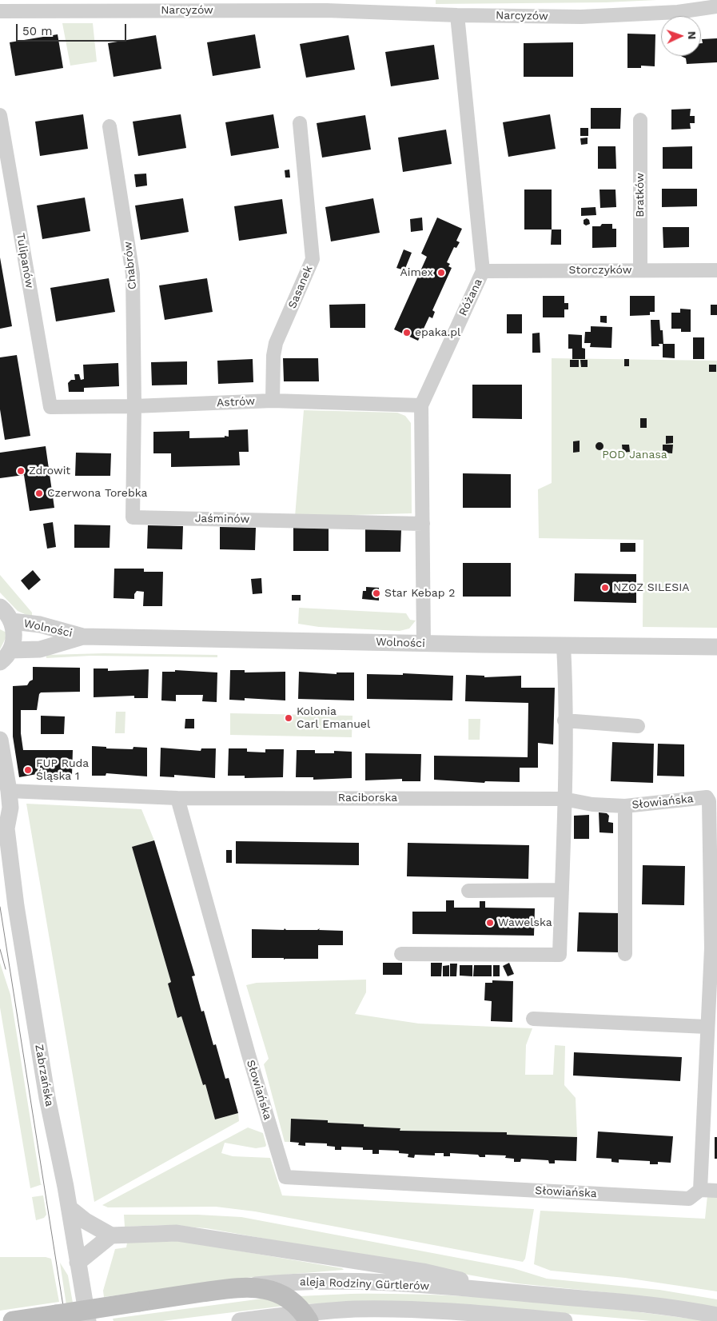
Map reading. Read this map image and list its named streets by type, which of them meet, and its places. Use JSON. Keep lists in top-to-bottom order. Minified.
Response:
{"streets":{"main road":["aleja Rodziny Gürtlerów"],"street":["Narcyzów","Bratków","Tulipanów","Chabrów","Storczyków","Sasanek","Różana","Astrów","Jaśminów","Wolności","Raciborska","Słowiańska","Zabrzańska"]},"crossings":[["Narcyzów","Różana"],["Bratków","Storczyków"],["Tulipanów","Astrów"],["Chabrów","Astrów"],["Chabrów","Jaśminów"],["Storczyków","Różana"],["Sasanek","Astrów"],["Różana","Astrów"],["Różana","Jaśminów"],["Różana","Wolności"],["Astrów","Jaśminów"],["Raciborska","Słowiańska"],["Raciborska","Zabrzańska"]],"parks":["POD Janasa"],"places":["Aimex","epaka.pl","Zdrowit","Czerwona Torebka","NZOZ SILESIA","Star Kebap 2","Kolonia Carl Emanuel","FUP Ruda Śląska 1","Wawelska"],"scale_bar":"50 m","north":"right"}
